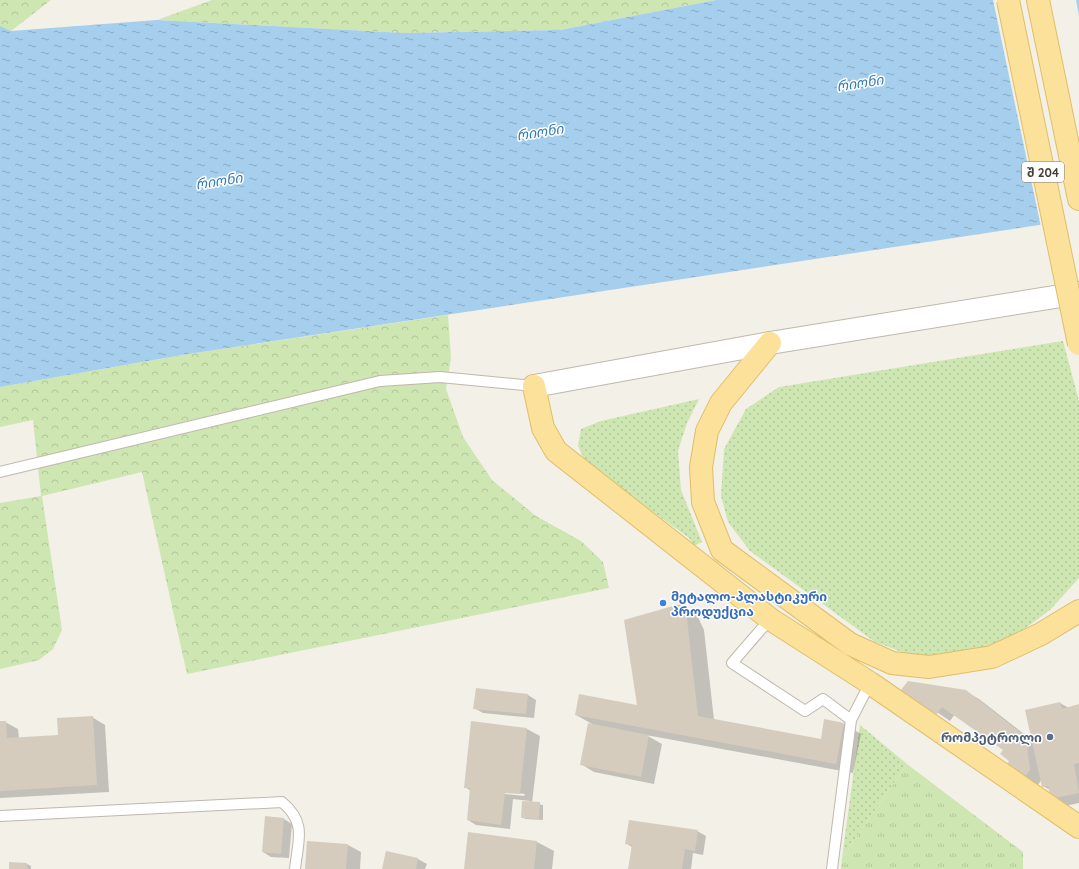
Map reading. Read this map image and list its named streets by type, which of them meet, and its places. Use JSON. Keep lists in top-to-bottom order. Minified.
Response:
{"streets":{"main road":["შ 204"]},"water":["რიონი"],"places":["მეტალო-პლასტიკური პროდუქცია","რომპეტროლი"]}
